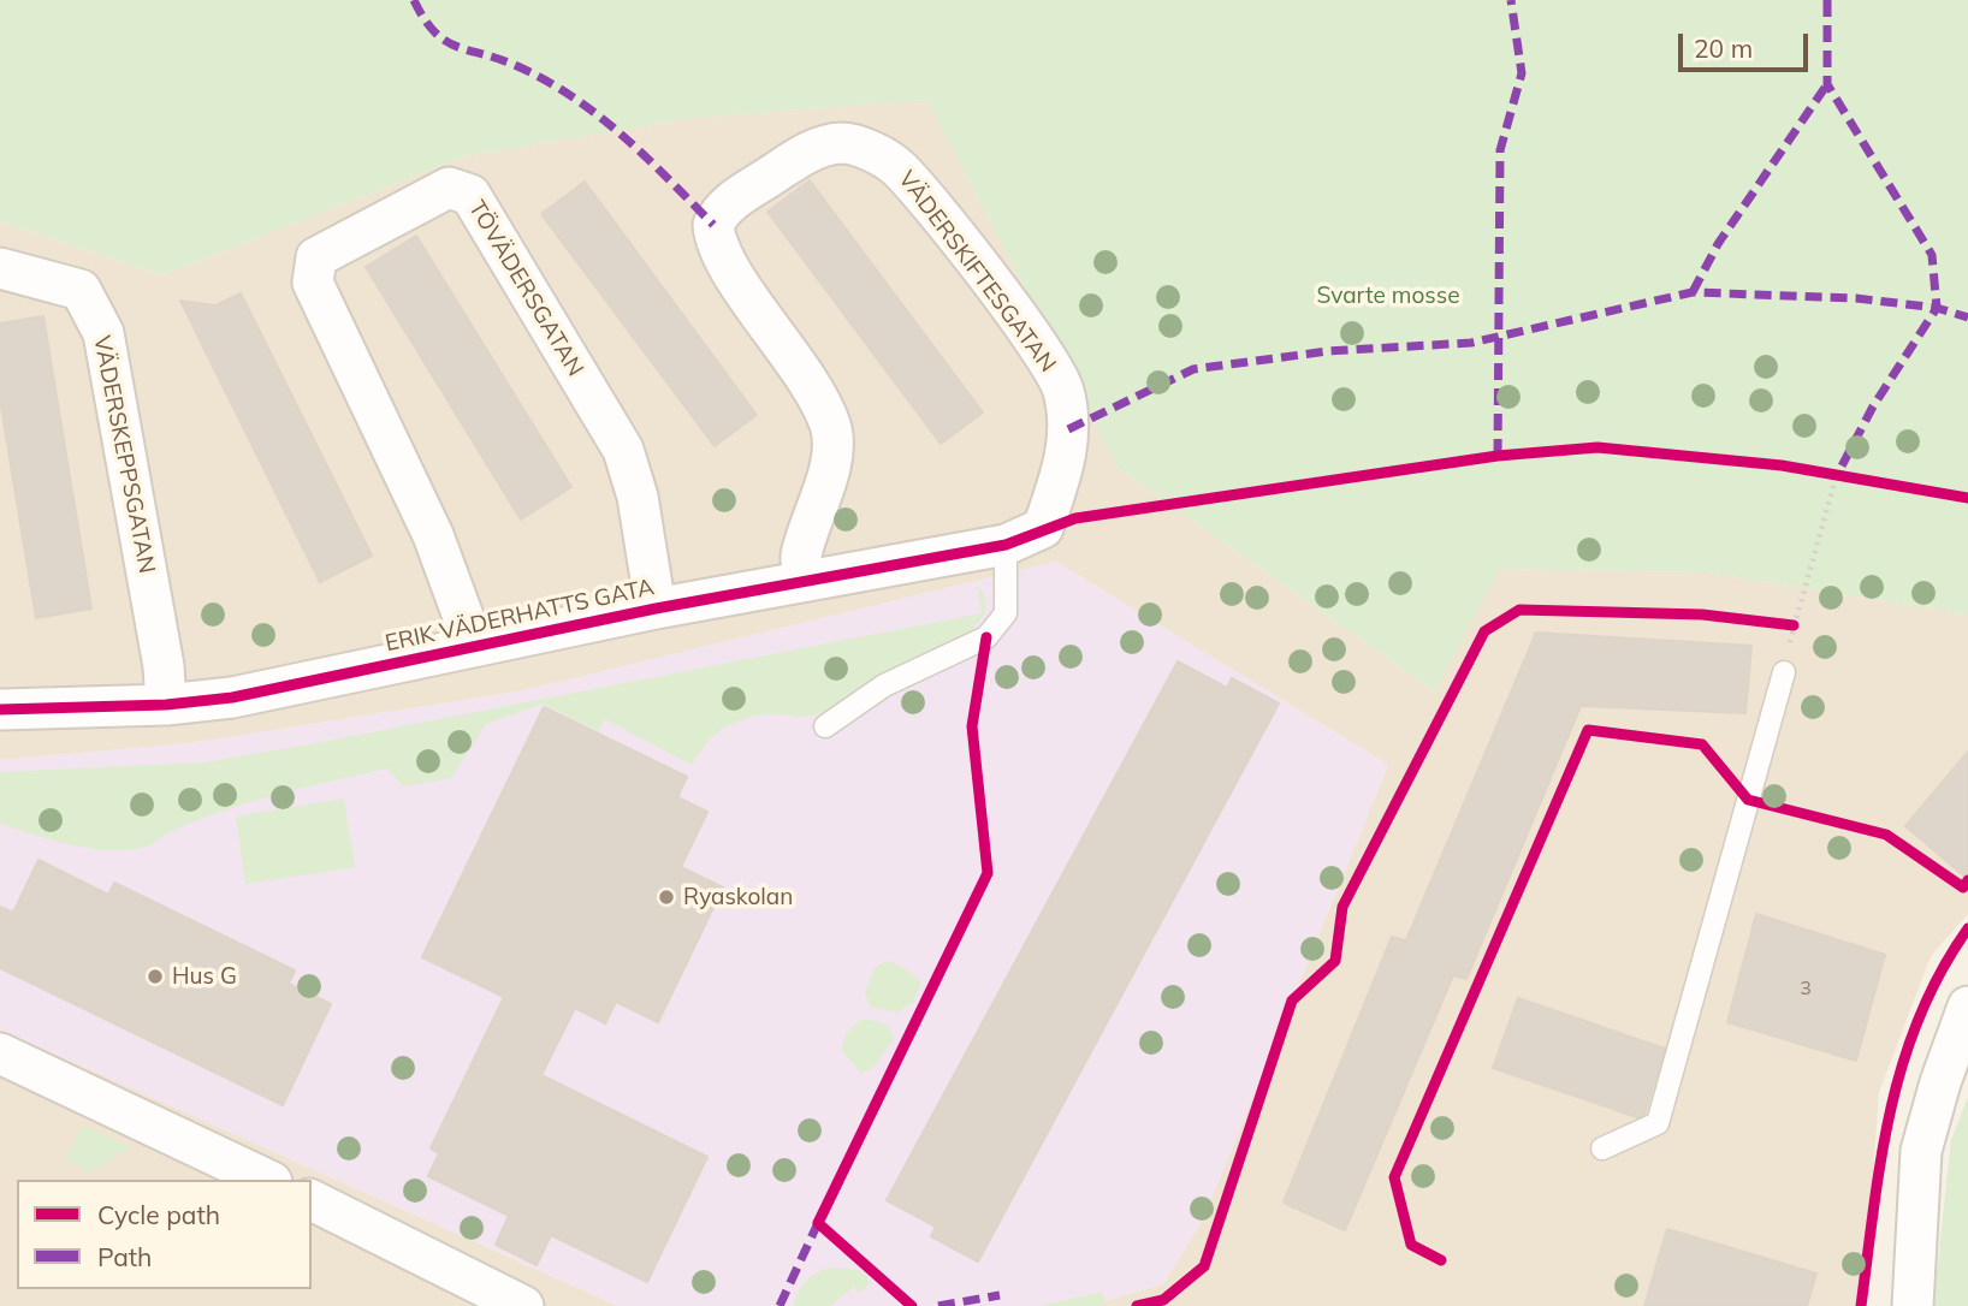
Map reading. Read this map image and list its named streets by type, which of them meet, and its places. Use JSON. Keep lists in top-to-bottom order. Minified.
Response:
{"streets":{"street":["VÄDERSKIFTESGATAN","TÖVÄDERSGATAN","VÄDERSKEPPSGATAN","ERIK VÄDERHATTS GATA"]},"crossings":[["VÄDERSKIFTESGATAN","ERIK VÄDERHATTS GATA"],["TÖVÄDERSGATAN","ERIK VÄDERHATTS GATA"],["VÄDERSKEPPSGATAN","ERIK VÄDERHATTS GATA"]],"parks":["Svarte mosse"],"places":["Ryaskolan","Hus G"],"house_numbers":["3"],"legend":["Cycle path","Path"],"scale_bar":"20 m"}
